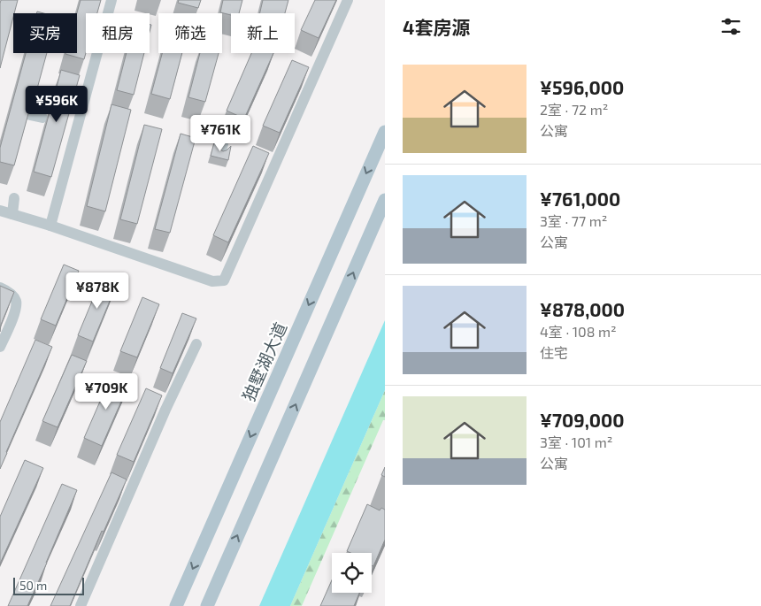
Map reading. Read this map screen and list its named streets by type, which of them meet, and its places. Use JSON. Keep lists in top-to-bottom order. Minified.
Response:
{"streets":{"main road":["独墅湖大道"]},"scale_bar":"50 m","page":{"heading":"4套房源","chip":["买房","租房","筛选","新上"],"list":[{"name":"¥596,000","note":"2室 · 72 m² · 公寓"},{"name":"¥761,000","note":"3室 · 77 m² · 公寓"},{"name":"¥878,000","note":"4室 · 108 m² · 住宅"},{"name":"¥709,000","note":"3室 · 101 m² · 公寓"}],"price":["¥596K","¥761K","¥878K","¥709K"],"scale":"50 m"}}
